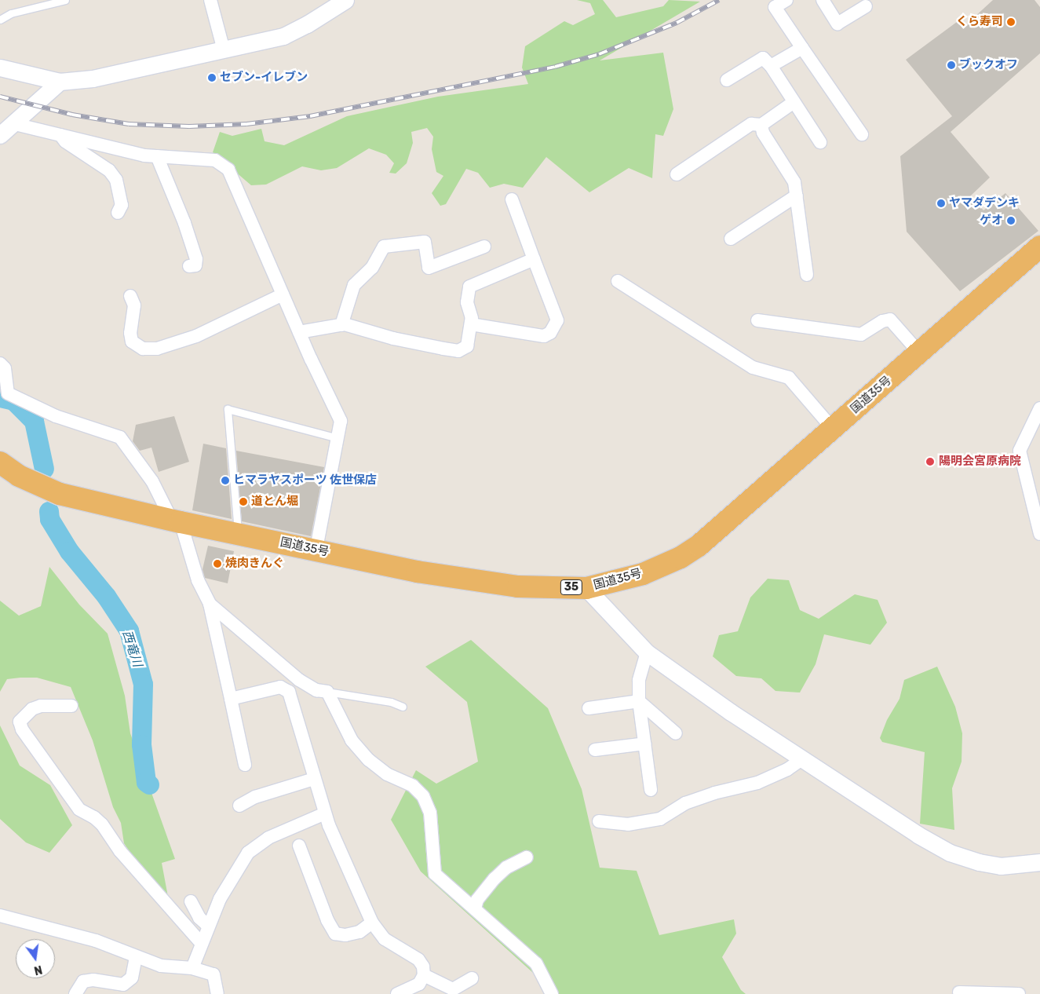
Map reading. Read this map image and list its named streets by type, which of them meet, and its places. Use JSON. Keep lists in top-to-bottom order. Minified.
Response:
{"streets":{"highway":["国道35号","35"]},"water":["西竜川"],"places":["くら寿司","ブックオフ","セブン-イレブン","ヤマダデンキ","ゲオ","陽明会宮原病院","ヒマラヤスポーツ 佐世保店","道とん堀","焼肉きんぐ"],"north":"bottom"}
